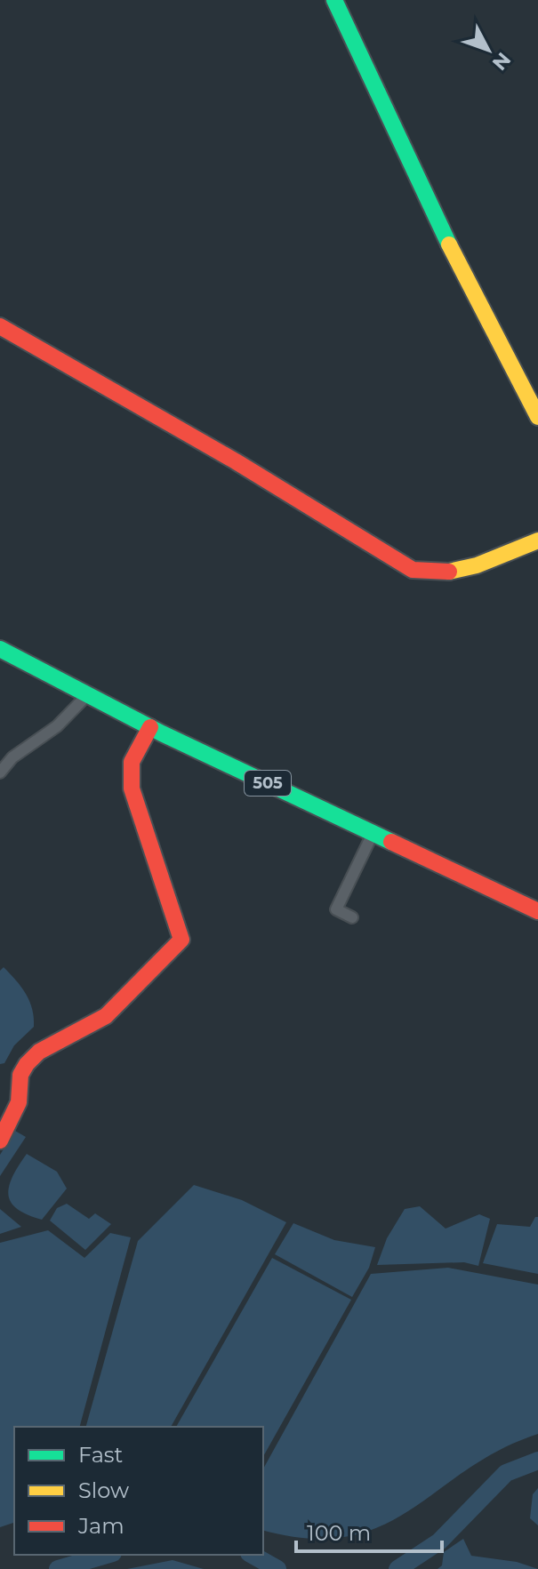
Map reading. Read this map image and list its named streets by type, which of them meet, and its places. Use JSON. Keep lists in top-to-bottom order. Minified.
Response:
{"streets":{"street":["505"]},"legend":["Fast","Slow","Jam"],"scale_bar":"100 m","north":"bottom right"}
